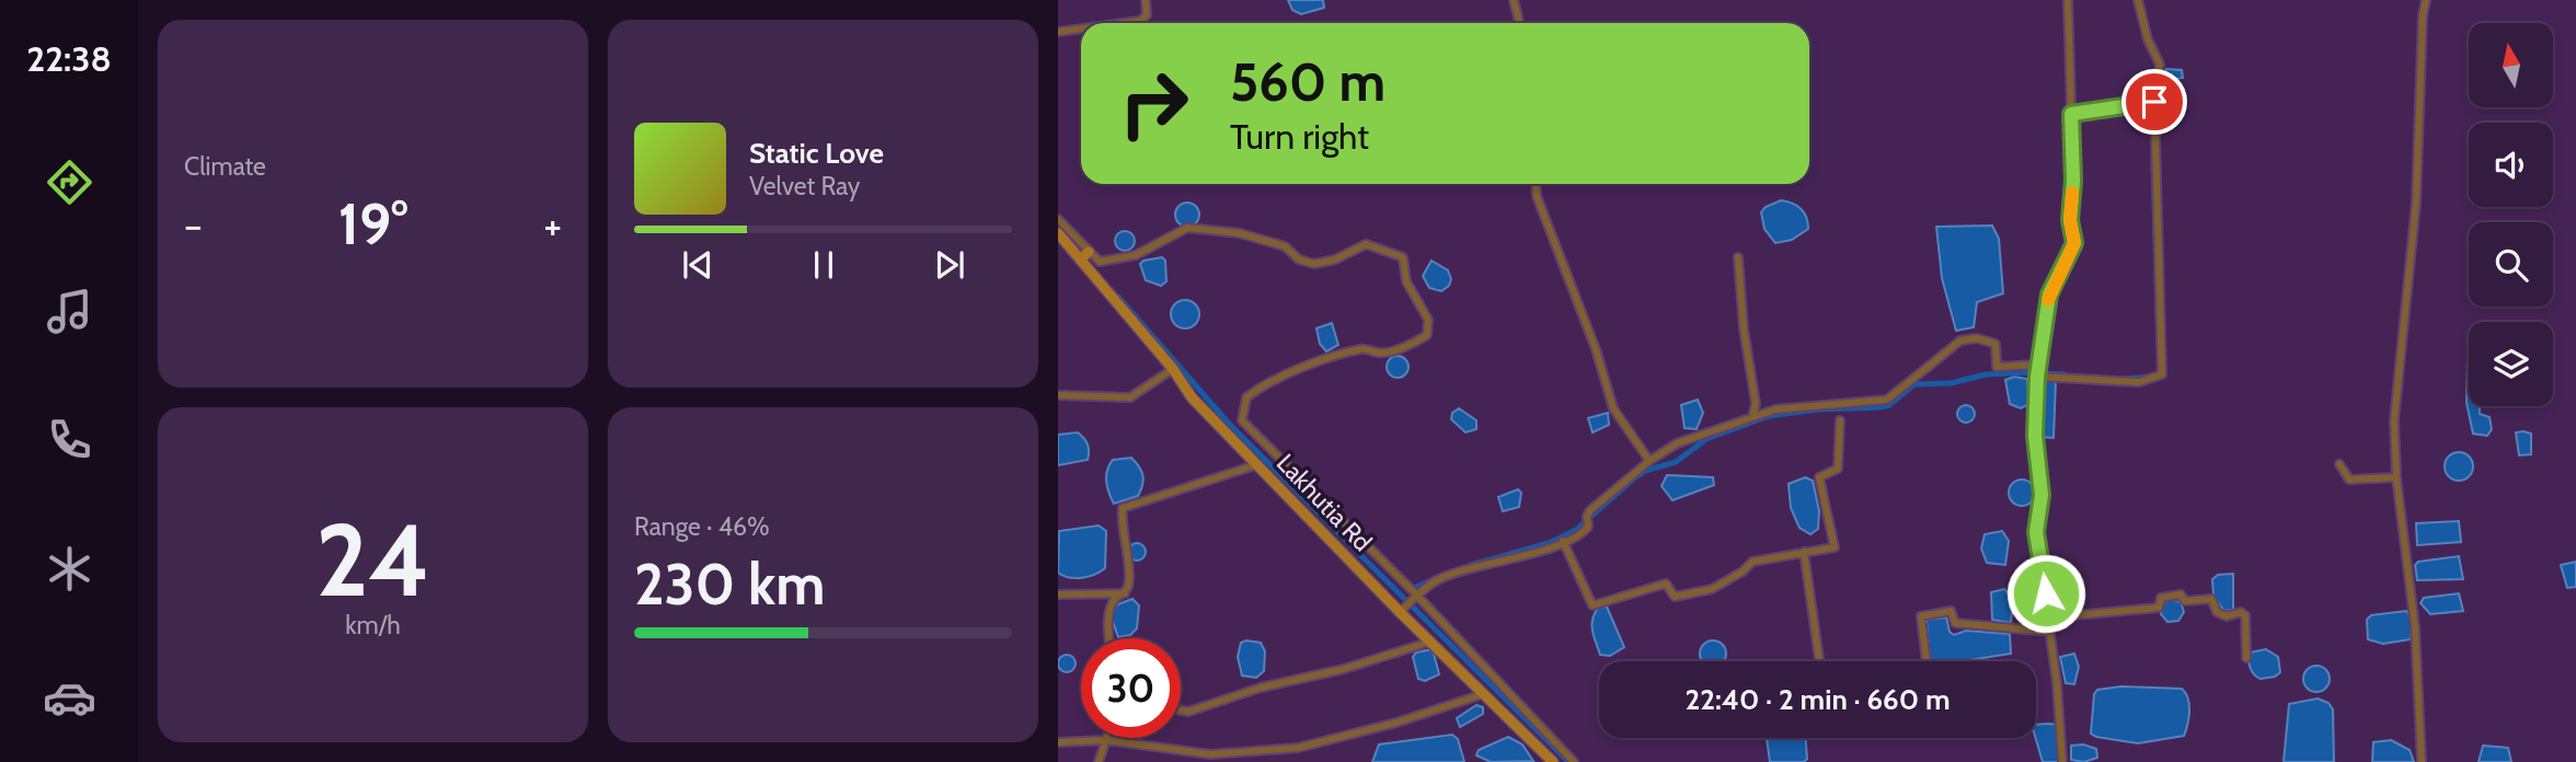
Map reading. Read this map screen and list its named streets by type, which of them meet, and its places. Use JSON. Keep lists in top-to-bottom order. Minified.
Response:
{"streets":{"street":["Lakhutia Rd"]},"north":"top","page":{"tabs":"22:38","tile":["Climate",["24","km/h"],["Range · 46%","230 km"]],"turn":["560 m","Turn right"],"song":["Static Love","Velvet Ray"],"heat":["−","19°","+"],"limit":"30","trip":"22:40 · 2 min · 660 m"}}
